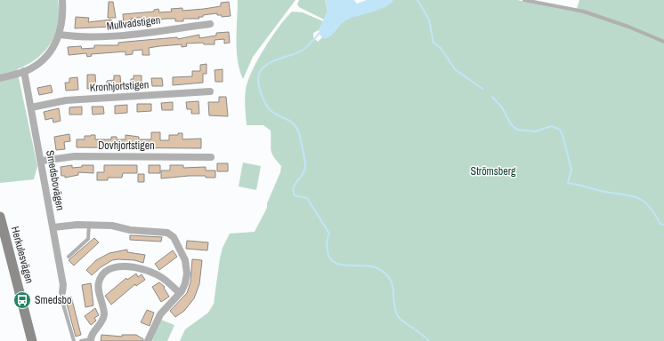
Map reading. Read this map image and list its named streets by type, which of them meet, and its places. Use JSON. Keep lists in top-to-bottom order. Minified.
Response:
{"streets":{"street":["Mullvadstigen","Kronhjortstigen","Dovhjortstigen","Smedsbovägen","Herkulesvägen"]},"crossings":[["Kronhjortstigen","Smedsbovägen"],["Dovhjortstigen","Smedsbovägen"]],"parks":["Strömsberg"],"places":{"bus stop":["Smedsbo"]}}
